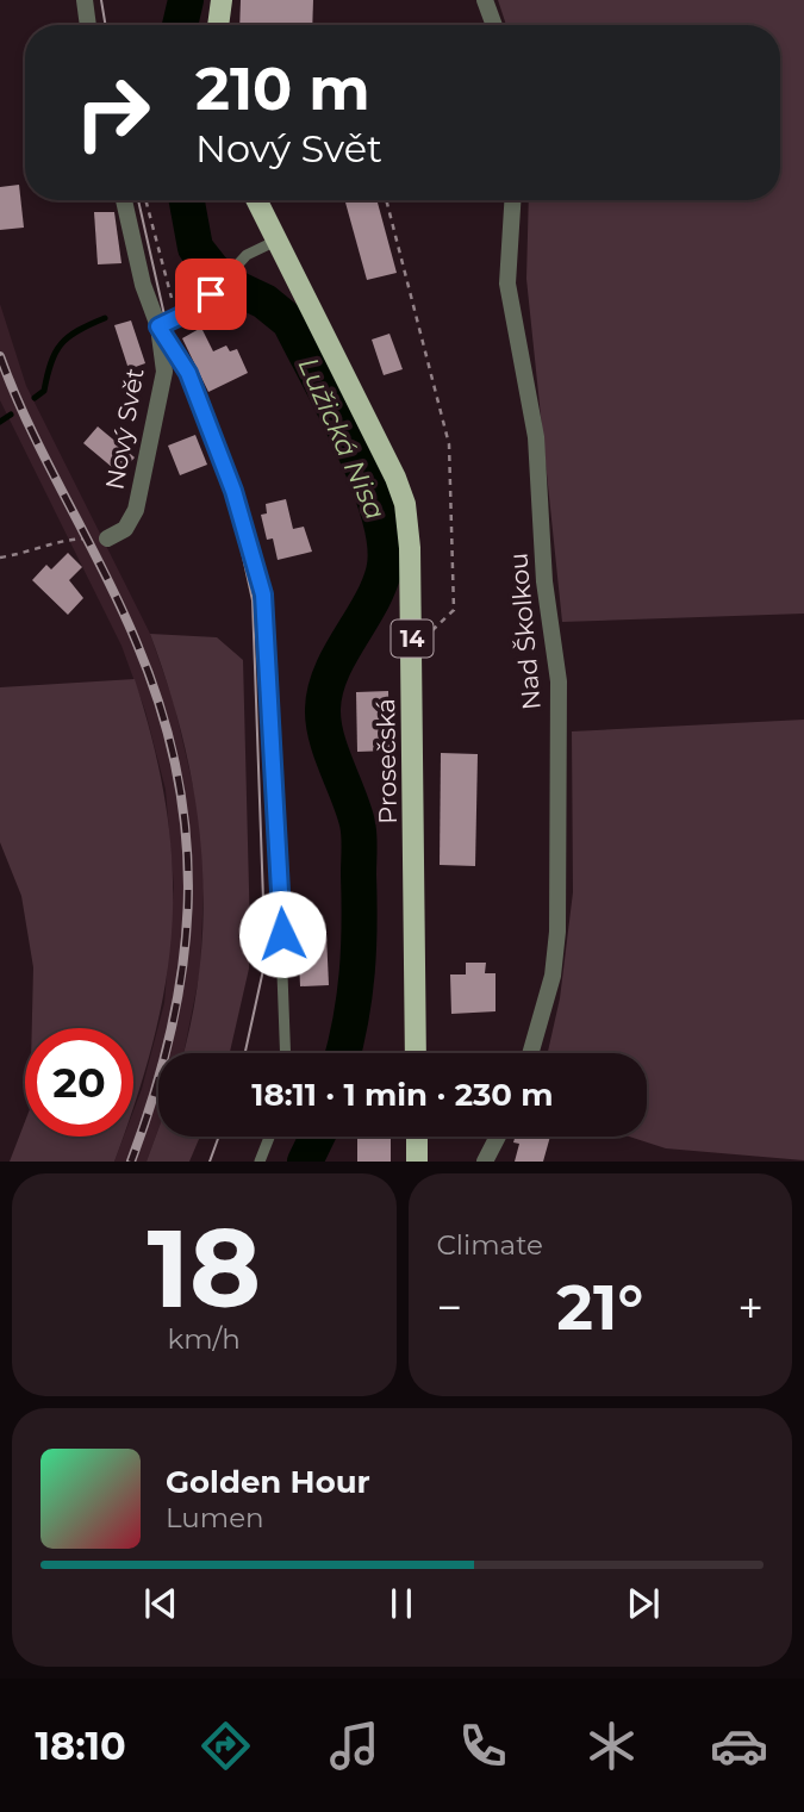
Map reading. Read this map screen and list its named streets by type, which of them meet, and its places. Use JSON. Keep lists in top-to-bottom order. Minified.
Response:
{"streets":{"main road":["14","Prosečská"],"street":["Nový Svět","Nad Školkou"]},"water":["Lužická Nisa"],"page":{"turn":["210 m","Nový Svět"],"limit":"20","trip":"18:11 · 1 min · 230 m","tile":[["18","km/h"],"Climate"],"heat":["−","21°","+"],"song":["Golden Hour","Lumen"],"tabs":"18:10"}}
